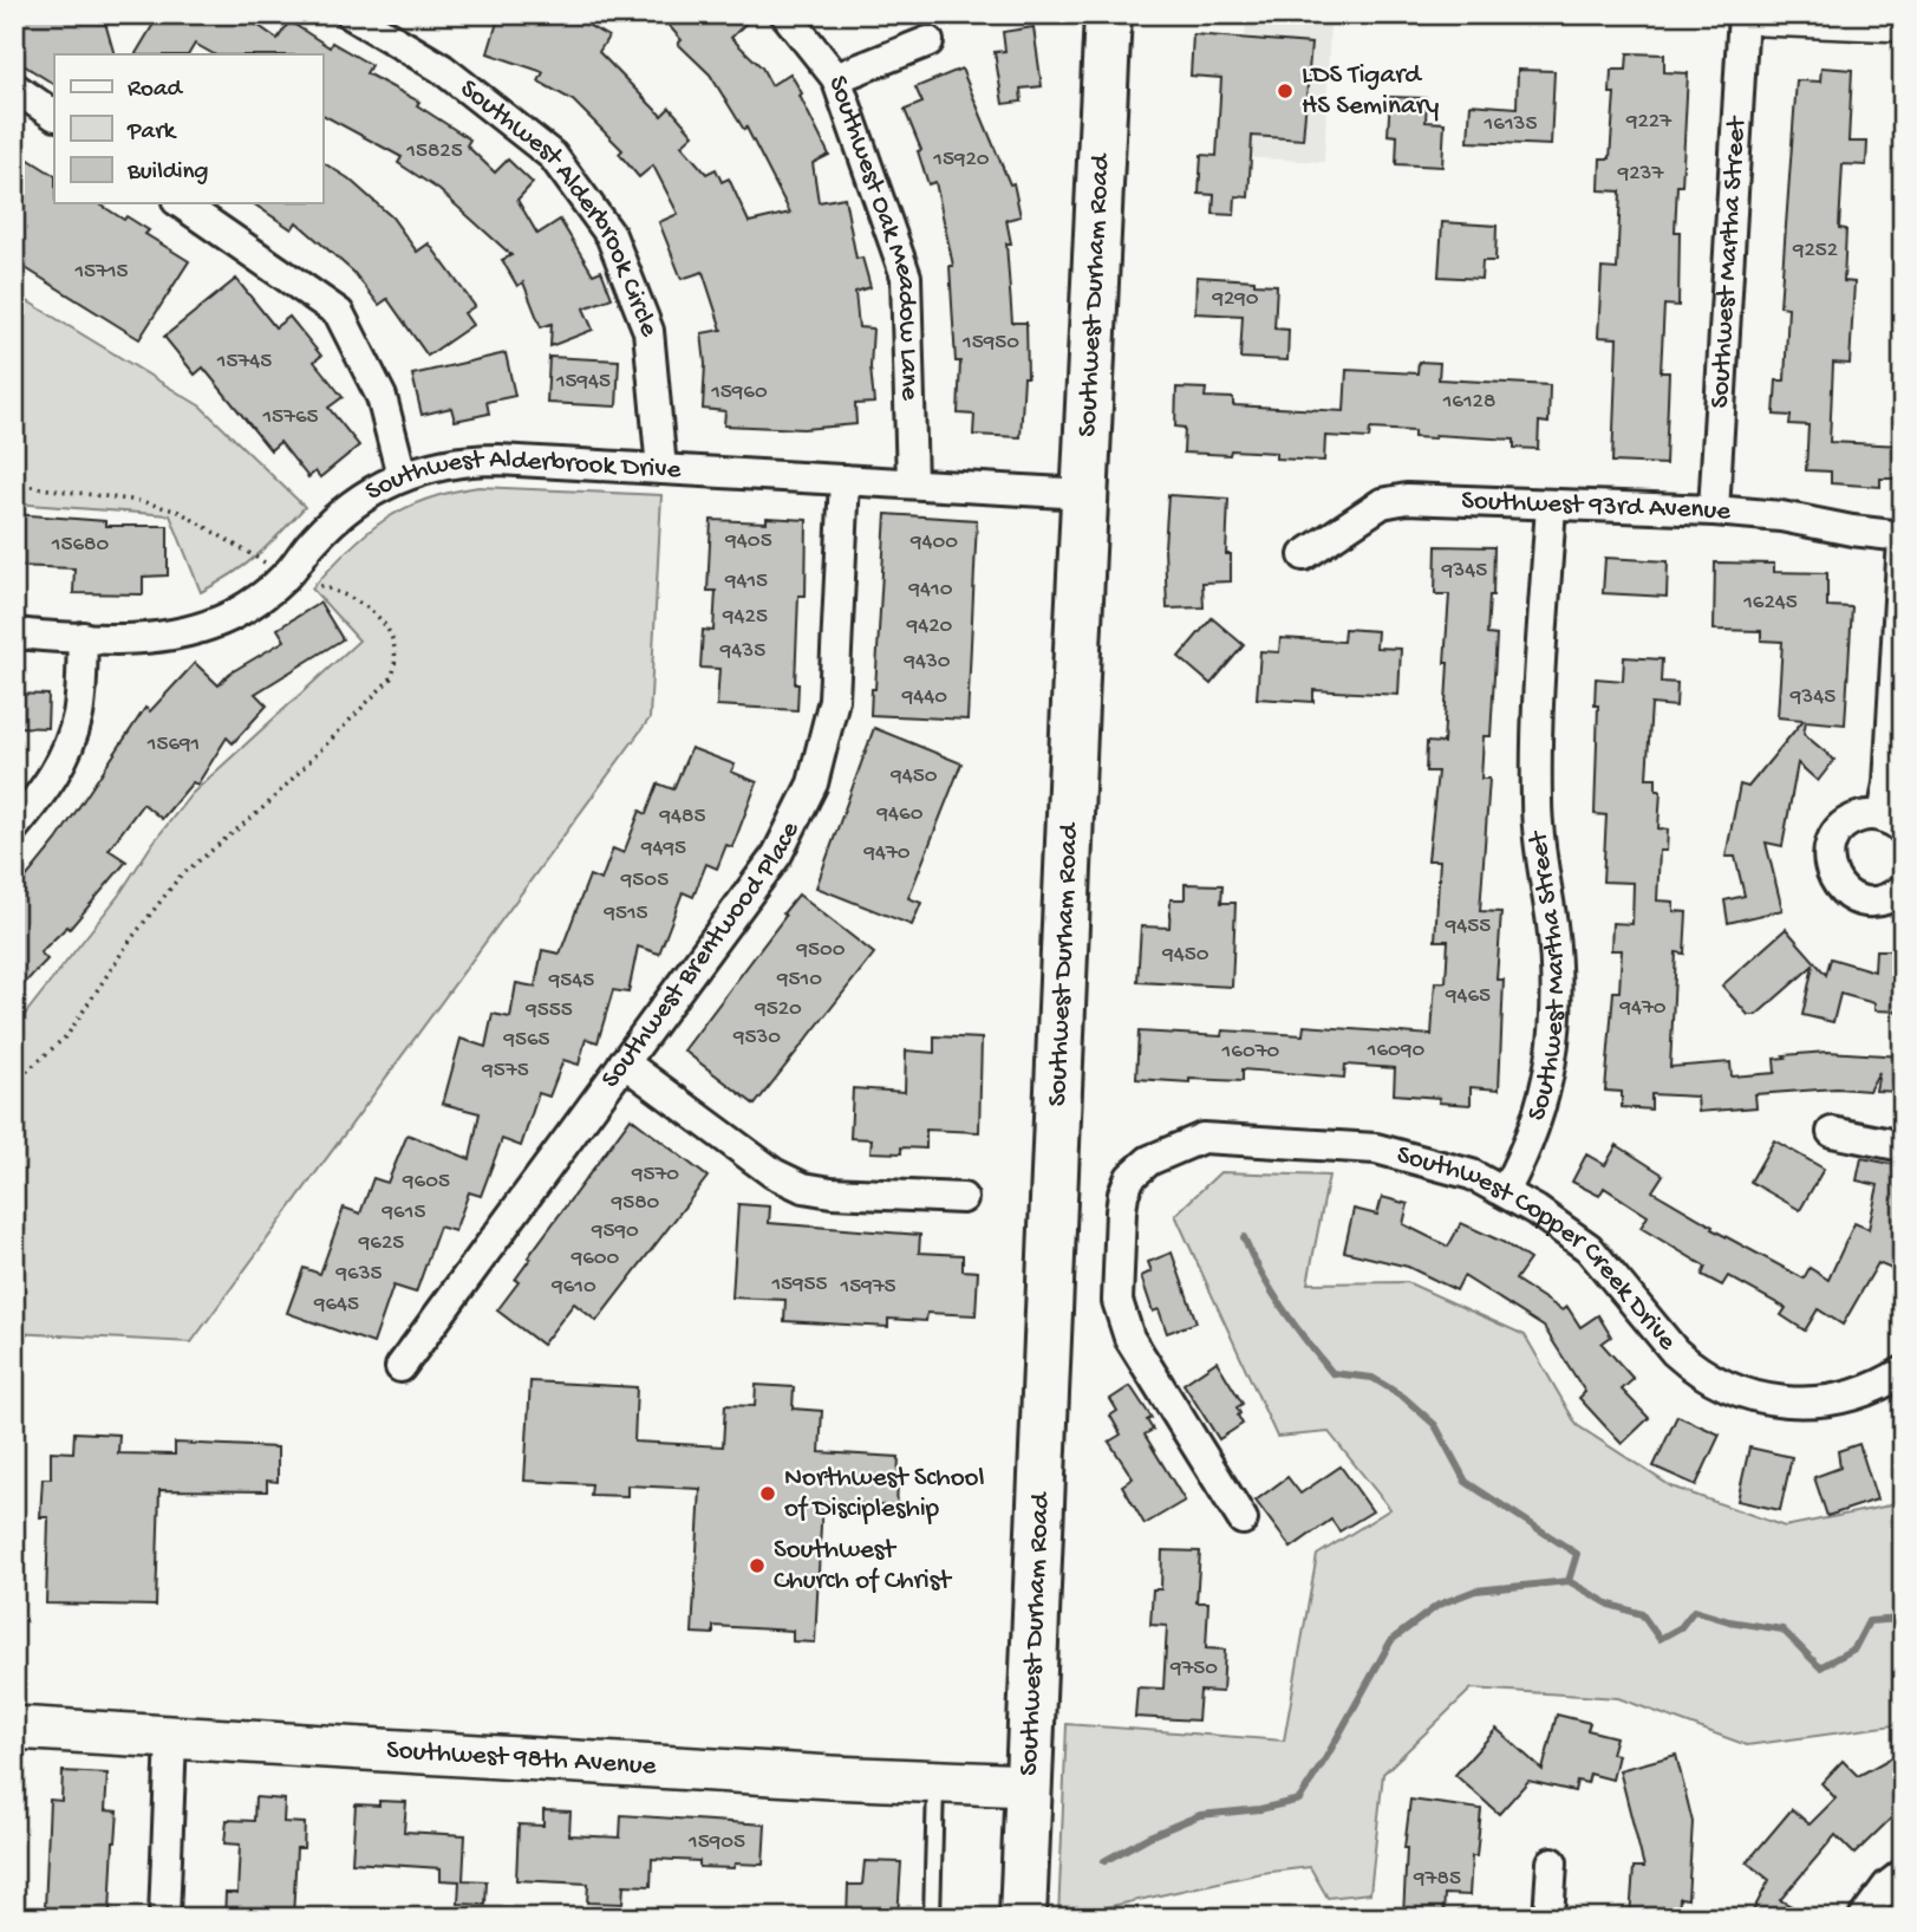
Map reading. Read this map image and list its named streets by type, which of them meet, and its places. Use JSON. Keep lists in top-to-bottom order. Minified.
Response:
{"streets":{"main road":["Southwest Durham Road"],"street":["Southwest Alderbrook Circle","Southwest Oak Meadow Lane","Southwest Martha Street","Southwest Alderbrook Drive","Southwest 93rd Avenue","Southwest Brentwood Place","Southwest Copper Creek Drive","Southwest 98th Avenue"]},"crossings":[["Southwest Alderbrook Circle","Southwest Alderbrook Drive"],["Southwest Oak Meadow Lane","Southwest Alderbrook Drive"],["Southwest Martha Street","Southwest 93rd Avenue"],["Southwest Martha Street","Southwest Copper Creek Drive"],["Southwest Durham Road","Southwest Alderbrook Drive"],["Southwest Durham Road","Southwest 98th Avenue"],["Southwest Alderbrook Drive","Southwest Brentwood Place"]],"places":["LDS Tigard HS Seminary","Northwest School of Discipleship","Southwest Church of Christ"],"house_numbers":["9227","16135","15825","15920","9237","9252","15715","9290","15950","15745","15945","15960","16128","15765","9405","9400","15680","9345","9415","9410","16245","9425","9420","9435","9430","9440","9345","15691","9450","9460","9485","9495","9470","9505","9515","9455","9500","9450","9510","9545","9465","9470","9520","9555","9530","9565","16090","16070","9575","9570","9605","9580","9615","9590","9625","9600","9635","15955","9610","15975","9645","9750","15905","9785"],"legend":["Road","Park","Building"]}
